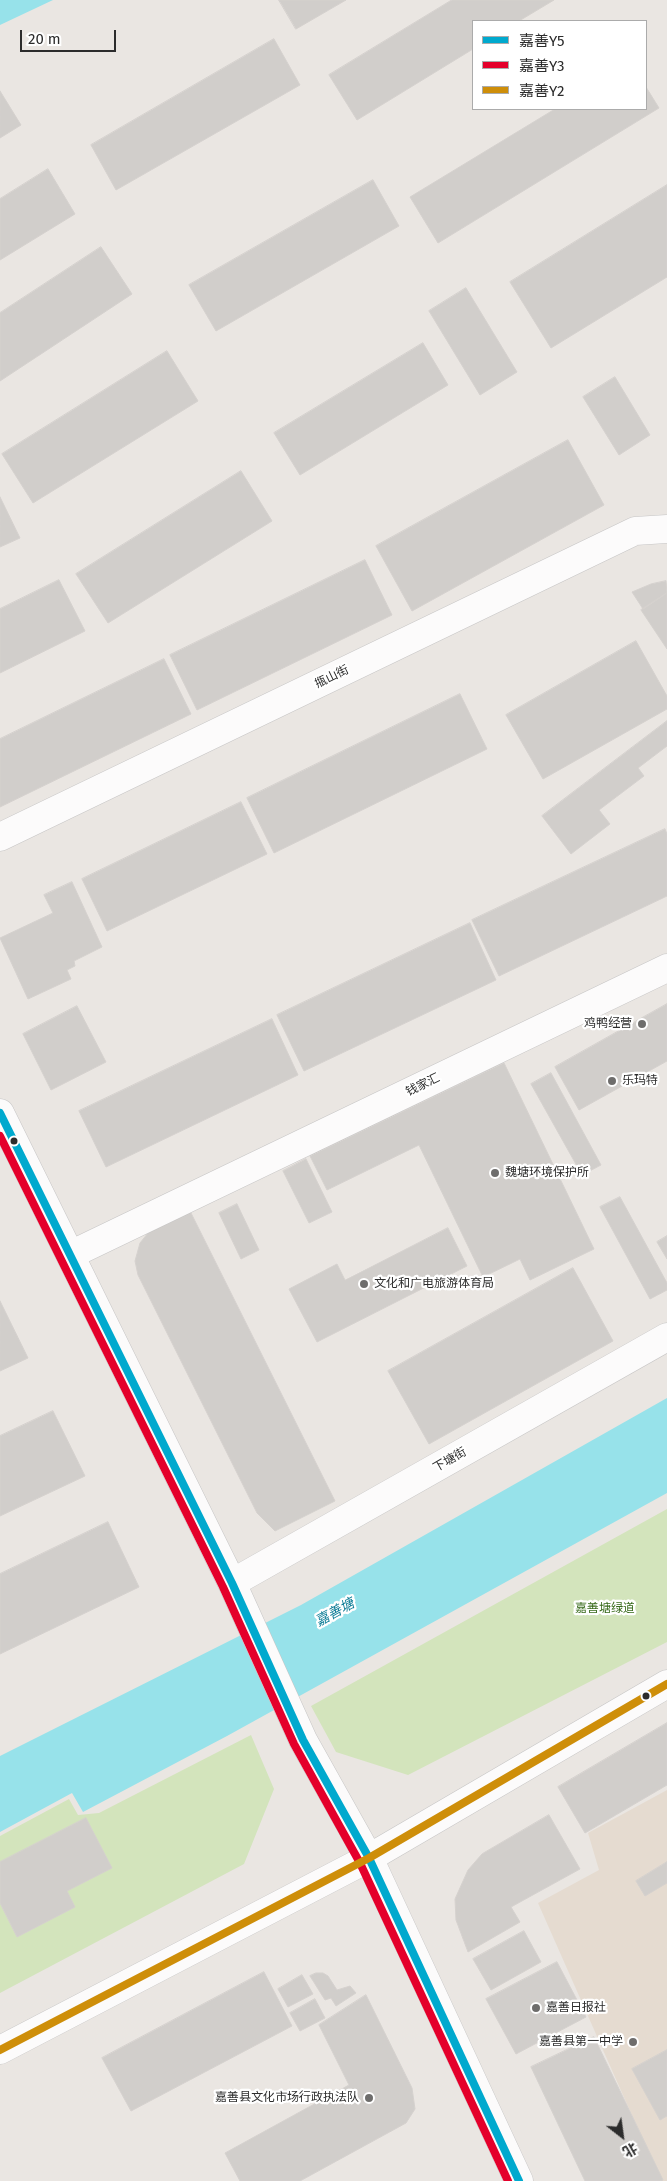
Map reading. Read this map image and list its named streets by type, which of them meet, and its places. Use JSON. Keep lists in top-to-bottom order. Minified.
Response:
{"streets":{"street":["甁山街","钱家汇","下塘街"]},"water":["嘉善塘"],"parks":["嘉善塘绿道"],"places":["鸡鸭经营","乐玛特","魏塘环境保护所","文化和广电旅游体育局","嘉善日报社","嘉善县第一中学","嘉善县文化市场行政执法队"],"lines":["transit line 嘉善Y5","transit line 嘉善Y3","transit line 嘉善Y2"],"legend":["嘉善Y5","嘉善Y3","嘉善Y2"],"scale_bar":"20 m","north":"bottom right"}
